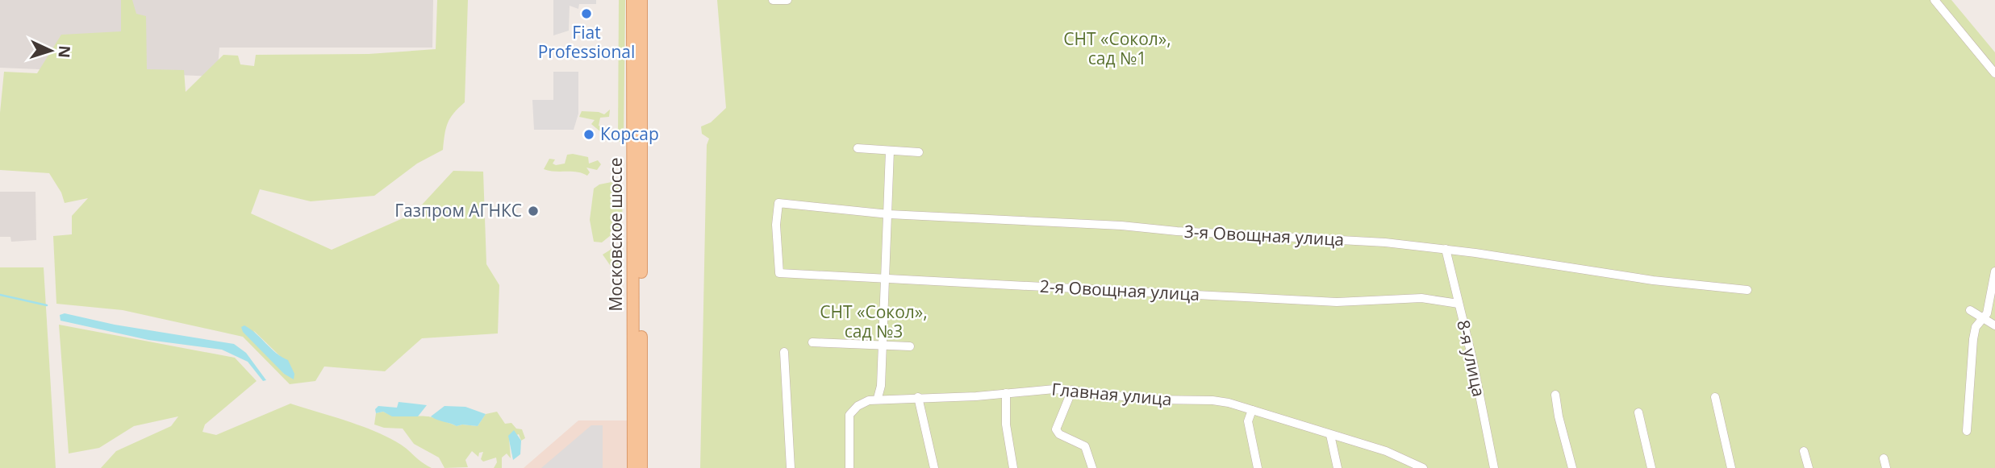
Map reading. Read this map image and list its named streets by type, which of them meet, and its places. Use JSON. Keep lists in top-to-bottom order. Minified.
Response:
{"streets":{"main road":["Московское шоссе"],"street":["3-я Овощная улица","2-я Овощная улица","8-я улица","Главная улица"]},"crossings":[["3-я Овощная улица","2-я Овощная улица"],["3-я Овощная улица","8-я улица"],["2-я Овощная улица","8-я улица"]],"parks":["СНТ «Сокол», сад №1","СНТ «Сокол», сад №3"],"places":["Fiat Professional","Корсар","Газпром АГНКС"],"north":"right"}
